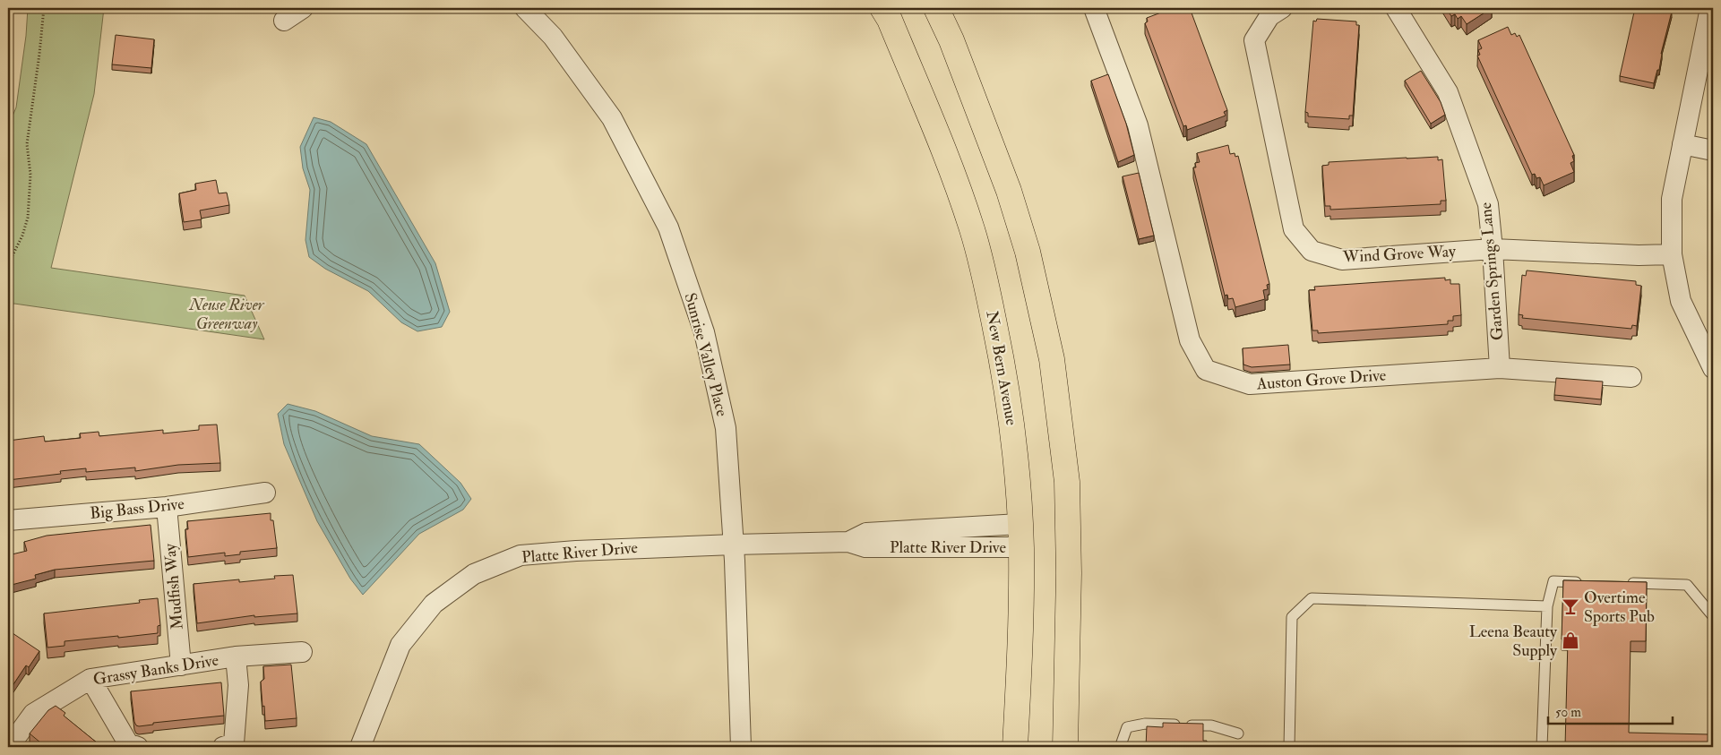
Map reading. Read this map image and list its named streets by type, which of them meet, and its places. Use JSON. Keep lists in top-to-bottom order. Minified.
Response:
{"streets":{"main road":["New Bern Avenue"],"street":["Wind Grove Way","Garden Springs Lane","Sunrise Valley Place","Auston Grove Drive","Big Bass Drive","Platte River Drive","Mudfish Way","Grassy Banks Drive"]},"crossings":[["Wind Grove Way","Garden Springs Lane"],["Garden Springs Lane","Auston Grove Drive"],["Sunrise Valley Place","Platte River Drive"],["New Bern Avenue","Platte River Drive"],["Big Bass Drive","Mudfish Way"],["Mudfish Way","Grassy Banks Drive"]],"parks":["Neuse River Greenway"],"places":{"bar":["Overtime Sports Pub"],"shop":["Leena Beauty Supply"]},"scale_bar":"50 m"}
